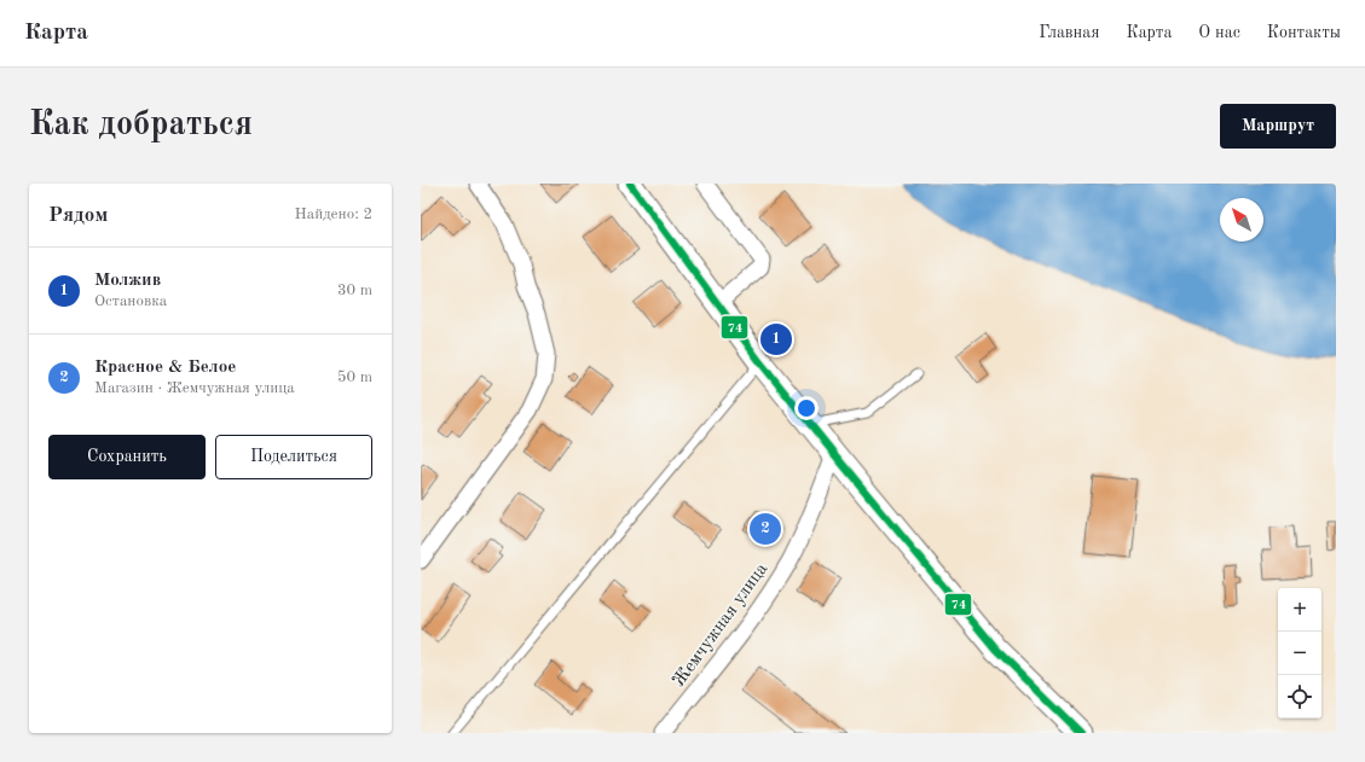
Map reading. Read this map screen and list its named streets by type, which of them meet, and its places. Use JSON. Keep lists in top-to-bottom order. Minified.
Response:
{"streets":{"street":["Жемчужная улица"]},"lines":["transit line 74"],"north":"top left","page":{"header":"Карта","nav":["Главная","Карта","О нас","Контакты"],"buttons":["Маршрут",["Сохранить","Поделиться"]],"title":"Как добраться","heading":["Рядом","Найдено: 2"],"list":[{"mark":"1","name":"Молжив","note":"Остановка","value":"30 m"},{"mark":"2","name":"Красное & Белое","note":"Магазин · Жемчужная улица","value":"50 m"}],"pins":["1","2"],"map_buttons":["+","−"]}}
